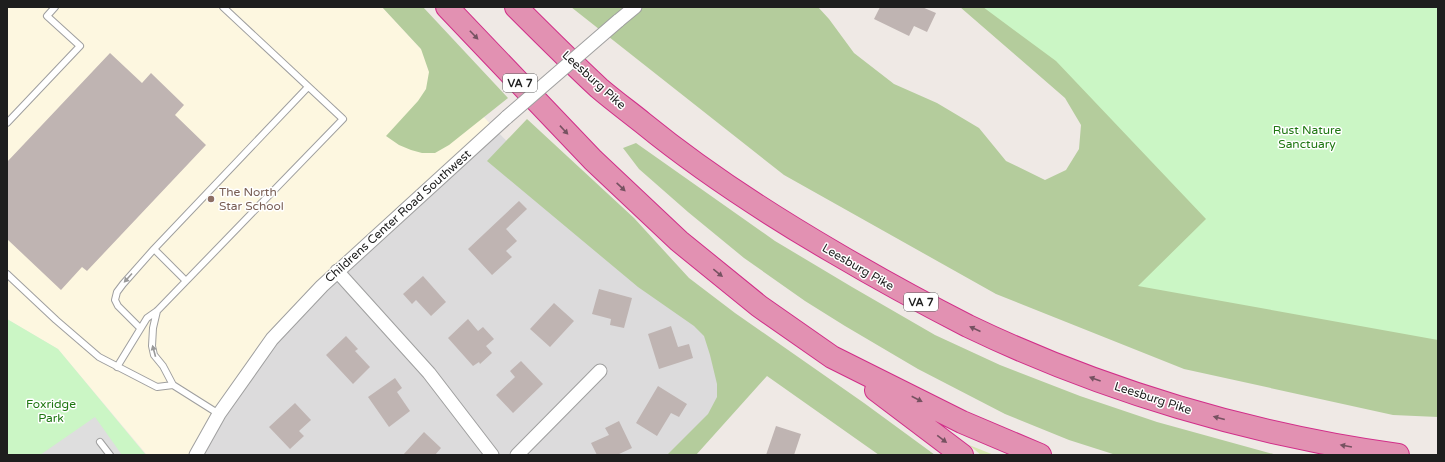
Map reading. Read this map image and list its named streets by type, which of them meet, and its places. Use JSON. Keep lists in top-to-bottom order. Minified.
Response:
{"streets":{"highway":["Leesburg Pike","VA 7"],"street":["Childrens Center Road Southwest"]},"parks":["Rust Nature Sanctuary","Foxridge Park"],"places":["The North Star School"]}
